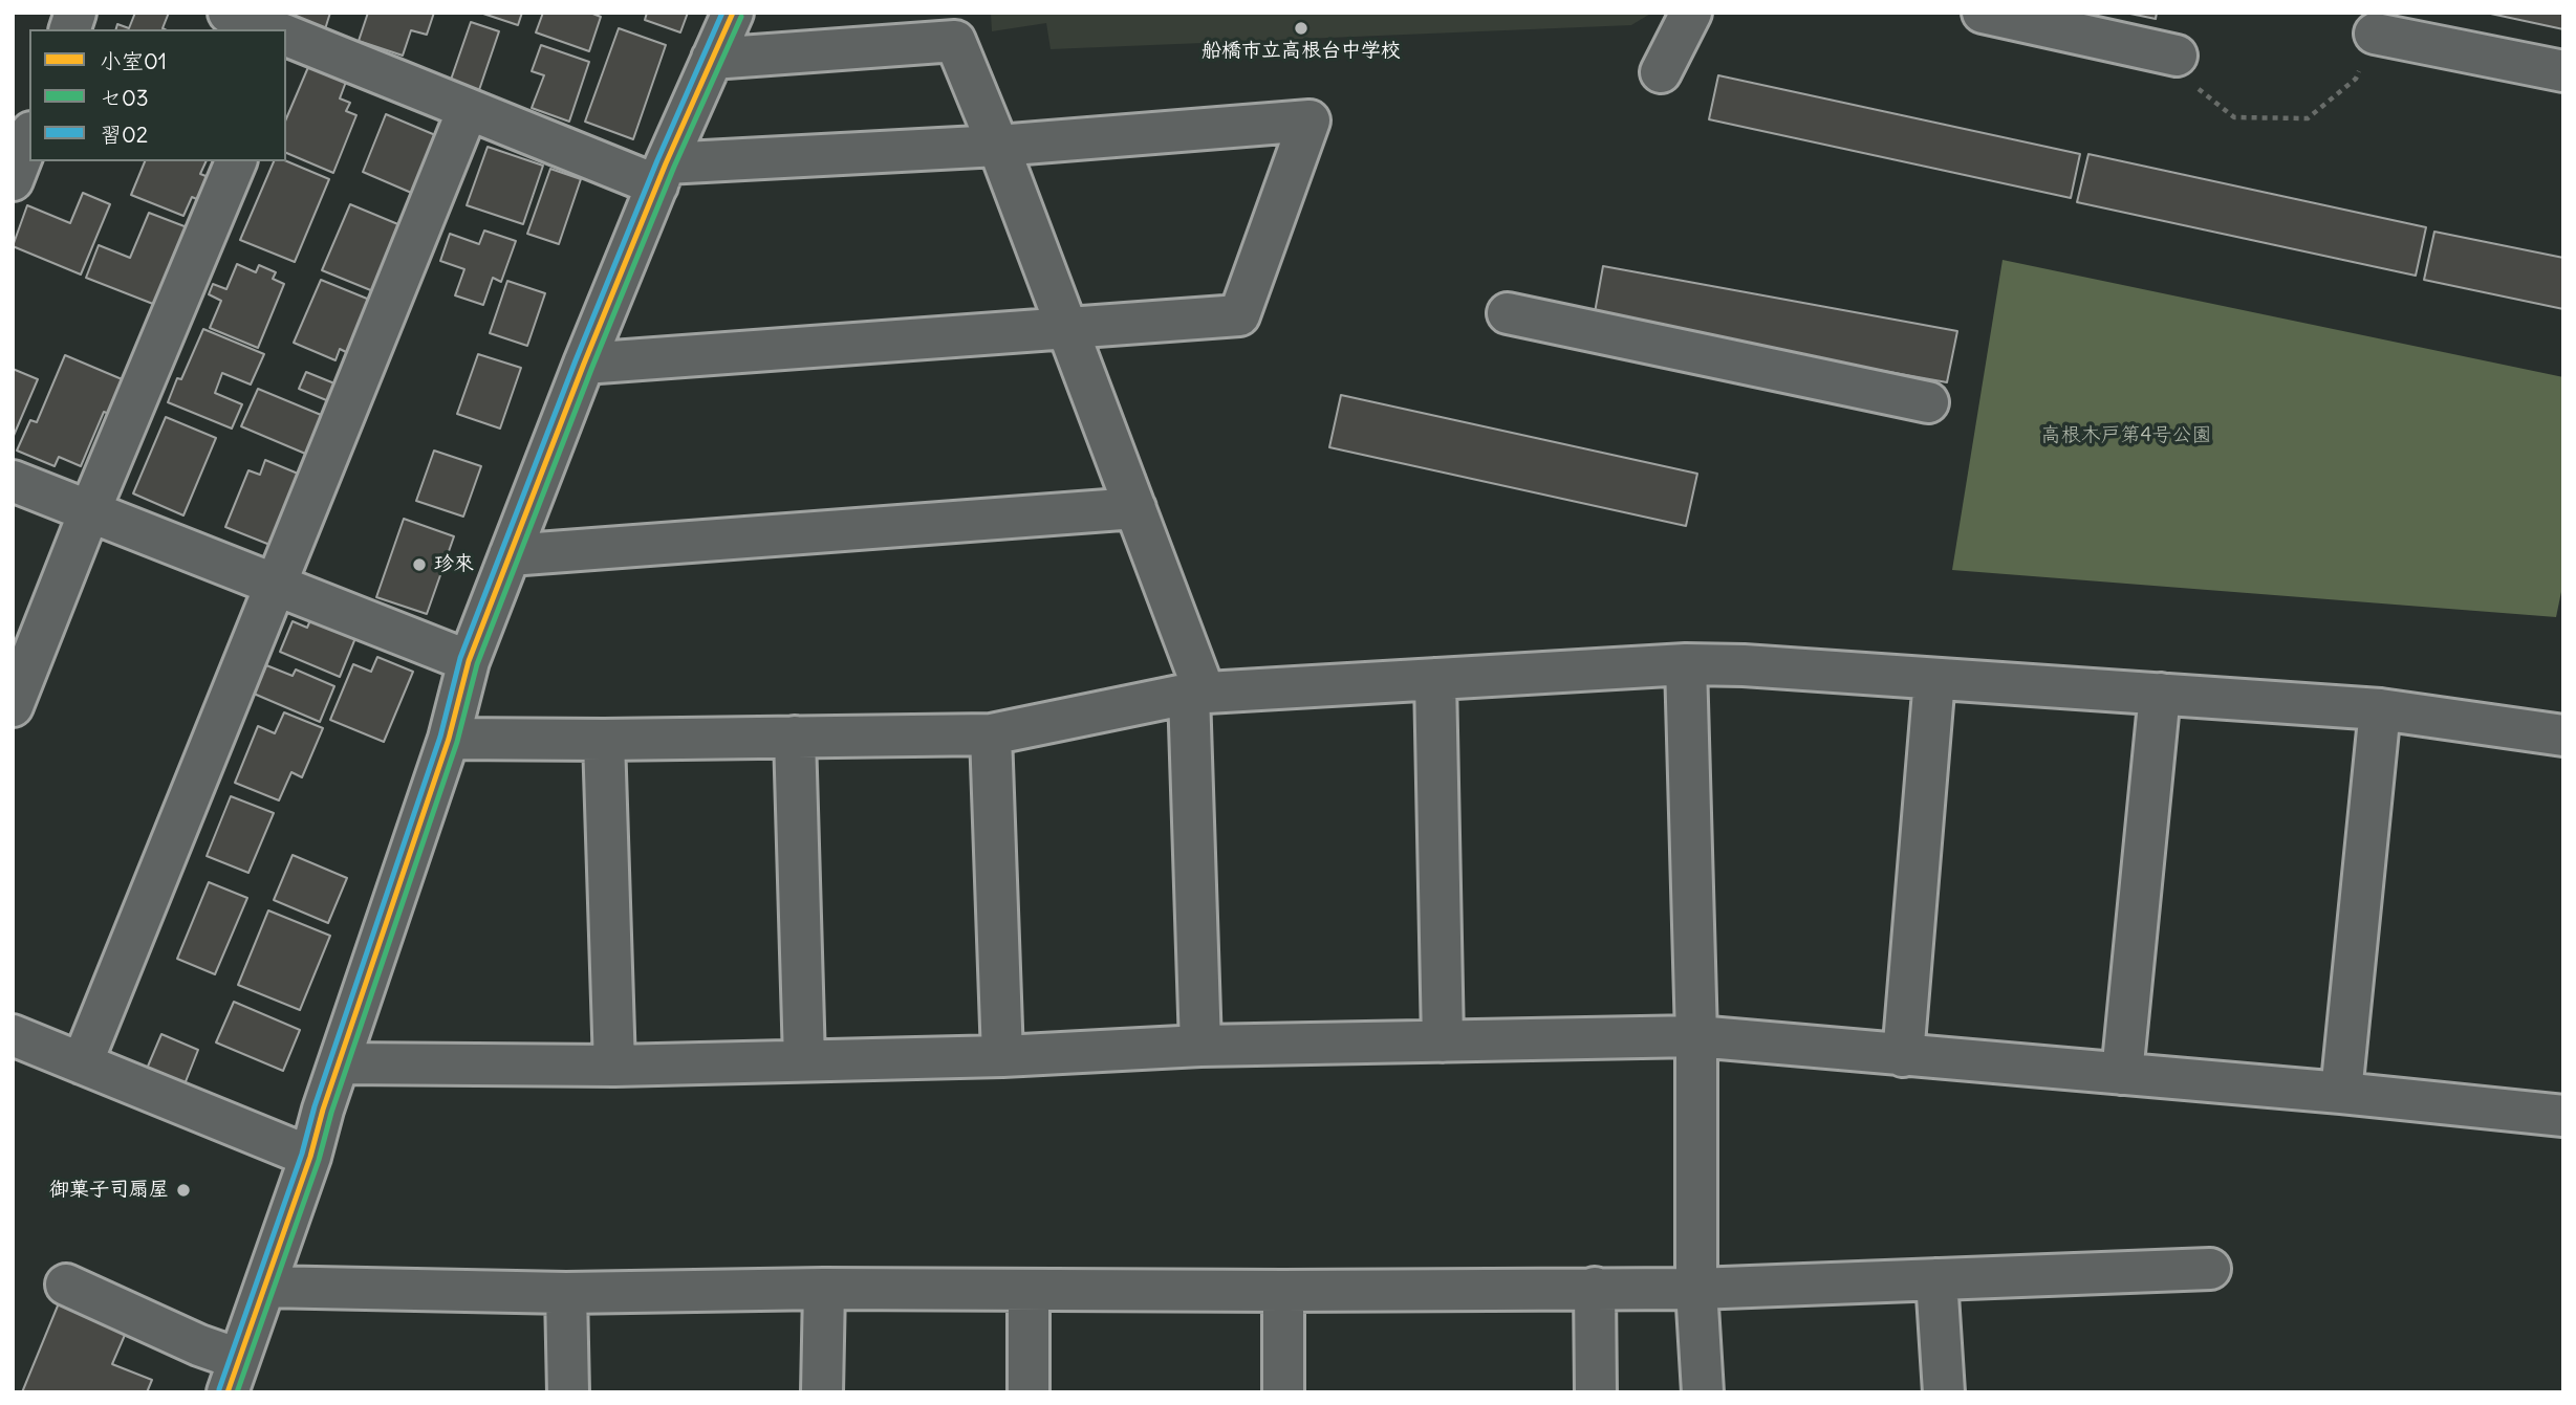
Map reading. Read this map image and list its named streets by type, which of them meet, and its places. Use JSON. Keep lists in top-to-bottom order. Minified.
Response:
{"parks":["高根木戸第4号公園"],"places":["船橋市立高根台中学校","珍來","御菓子司扇屋"],"lines":["transit line 小室01","transit line 習02","transit line セ03"],"legend":["小室01","セ03","習02"]}
